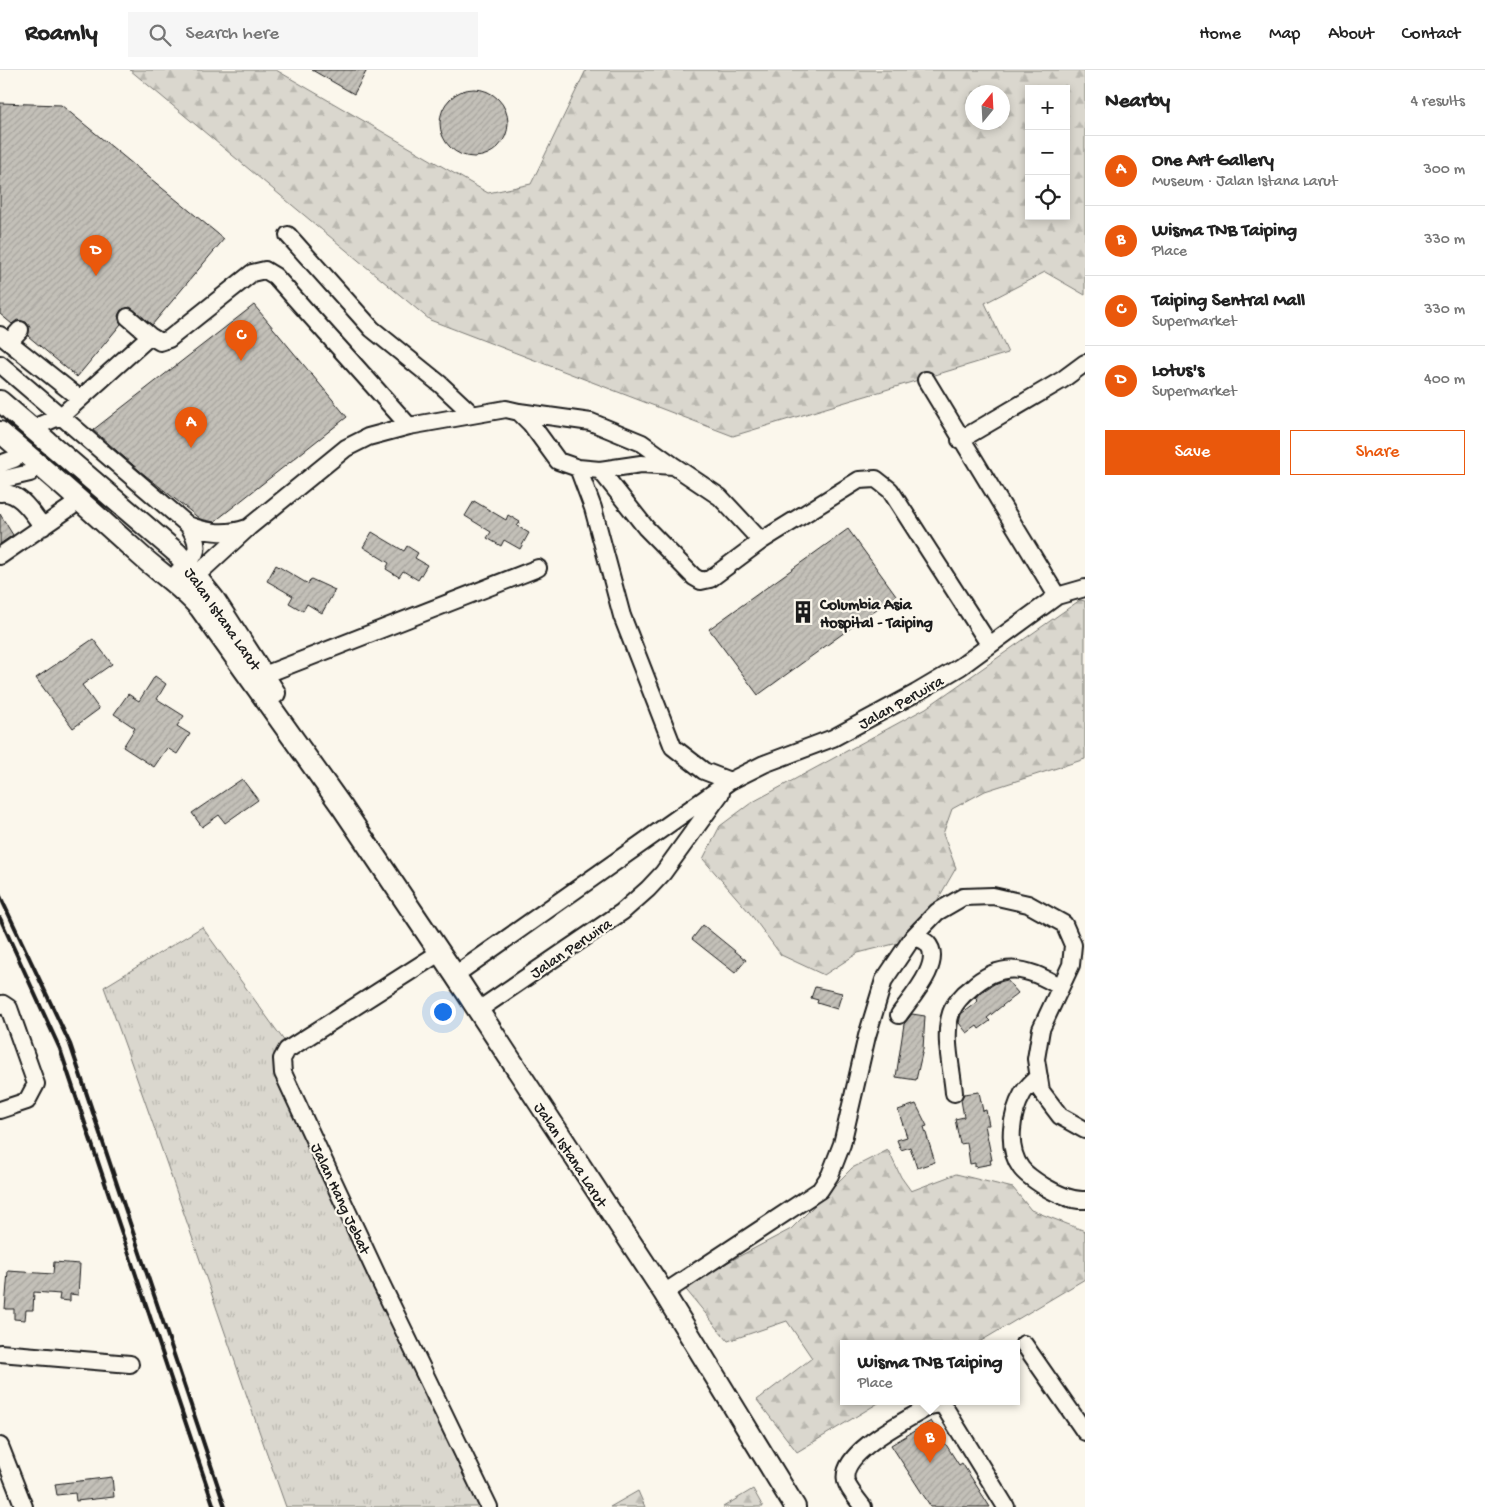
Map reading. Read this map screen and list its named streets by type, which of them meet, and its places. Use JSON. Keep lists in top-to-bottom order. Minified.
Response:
{"streets":{"main road":["Jalan Istana Larut"],"street":["Jalan Perwira","Jalan Hang Jebat"]},"crossings":[["Jalan Istana Larut","Jalan Perwira"],["Jalan Istana Larut","Jalan Hang Jebat"]],"places":{"building":["Columbia Asia Hospital - Taiping"]},"north":"top","page":{"header":"Roamly","search":"Search here","nav":["Home","Map","About","Contact"],"heading":["Nearby","4 results"],"map_buttons":["+","−"],"list":[{"mark":"A","name":"One Art Gallery","note":"Museum · Jalan Istana Larut","value":"300 m"},{"mark":"B","name":"Wisma TNB Taiping","note":"Place","value":"330 m"},{"mark":"C","name":"Taiping Sentral Mall","note":"Supermarket","value":"330 m"},{"mark":"D","name":"Lotus's","note":"Supermarket","value":"400 m"}],"pins":["D","C","A","B"],"buttons":["Save","Share"],"popup":["Wisma TNB Taiping","Place"]}}
